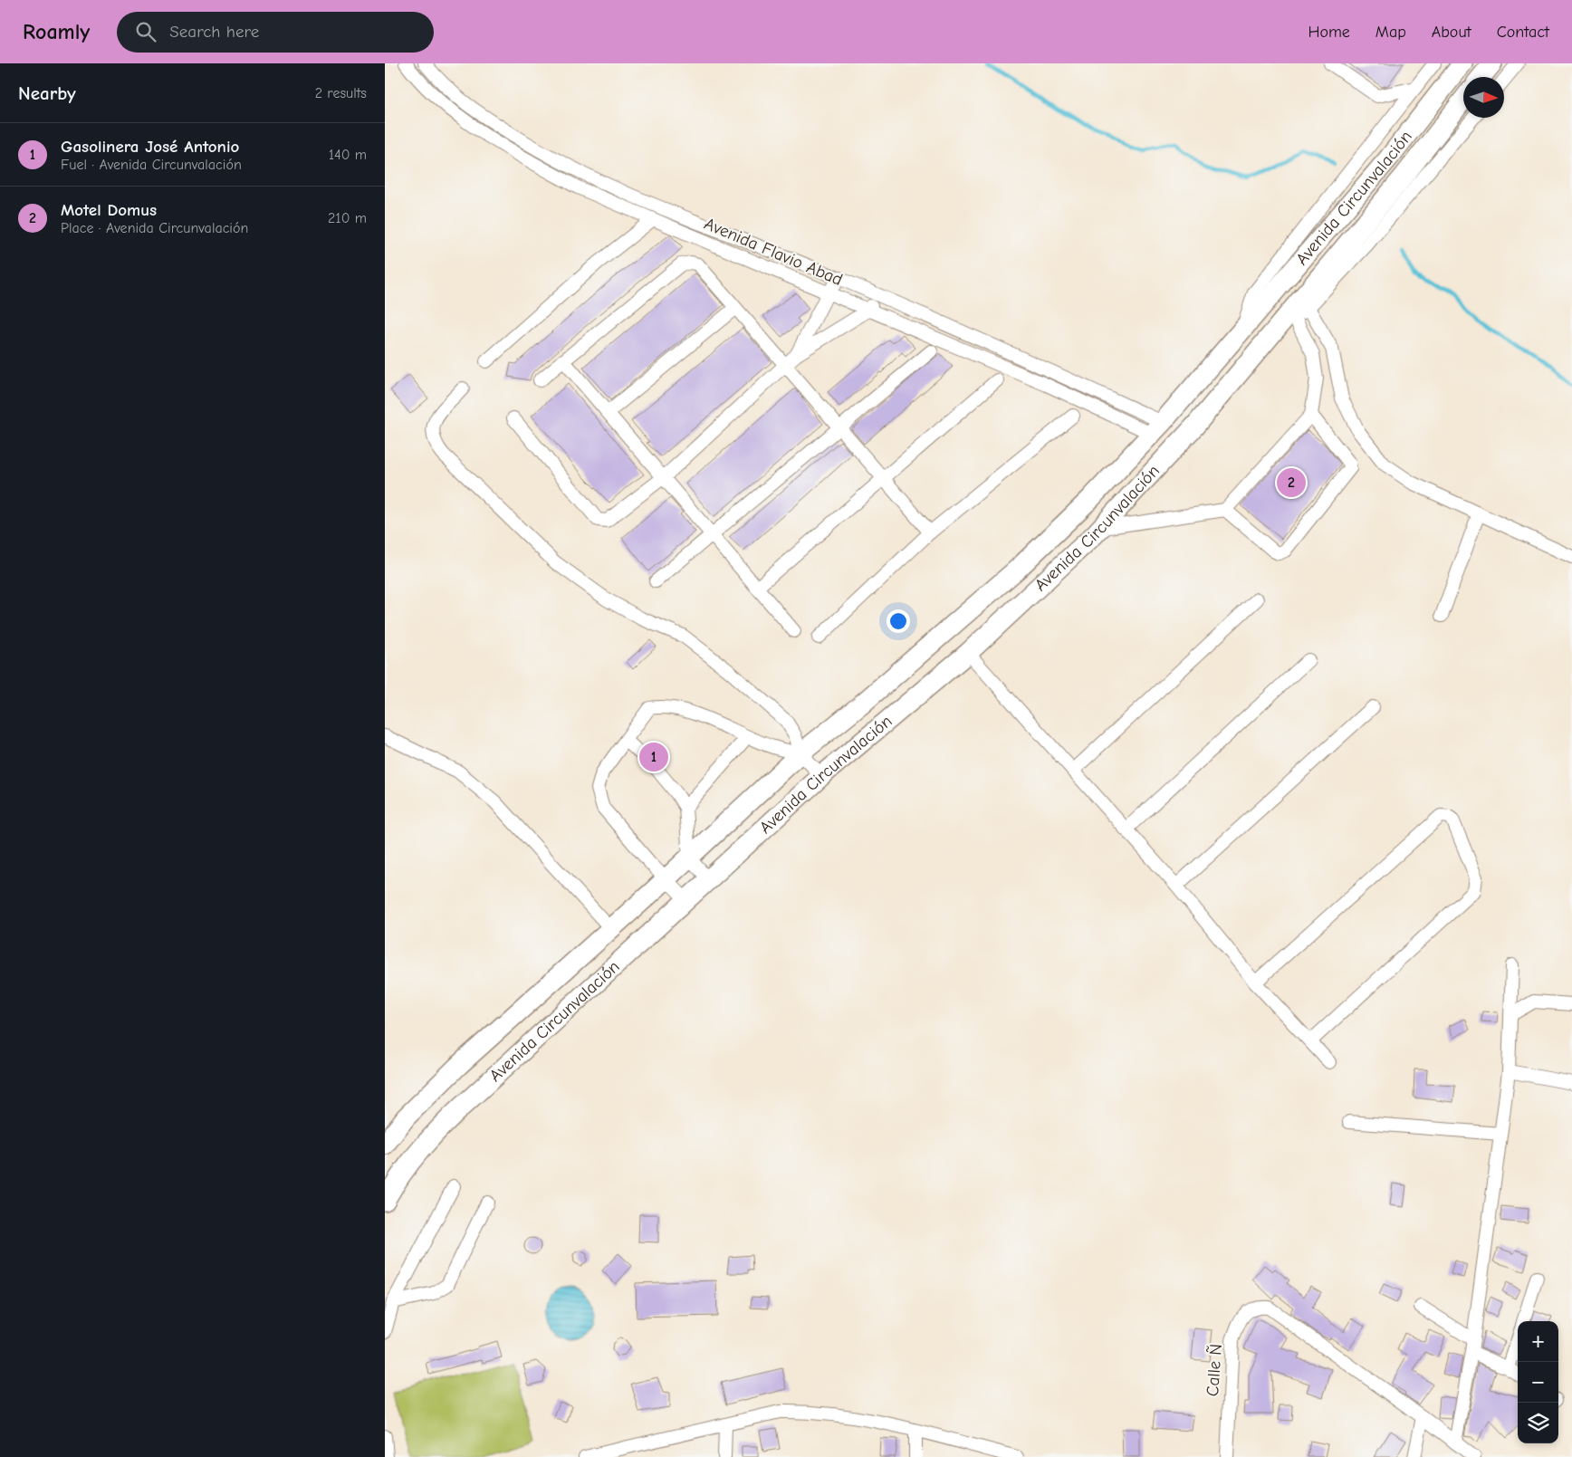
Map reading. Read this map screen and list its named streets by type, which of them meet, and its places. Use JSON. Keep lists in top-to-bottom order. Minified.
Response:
{"streets":{"highway":["Avenida Circunvalación"],"street":["Avenida Flavio Abad","Calle Ñ"]},"crossings":[["Avenida Circunvalación","Avenida Flavio Abad"]],"north":"right","page":{"header":"Roamly","search":"Search here","nav":["Home","Map","About","Contact"],"heading":["Nearby","2 results"],"list":[{"mark":"1","name":"Gasolinera José Antonio","note":"Fuel · Avenida Circunvalación","value":"140 m"},{"mark":"2","name":"Motel Domus","note":"Place · Avenida Circunvalación","value":"210 m"}],"pins":["2","1"],"map_buttons":["+","−"]}}
